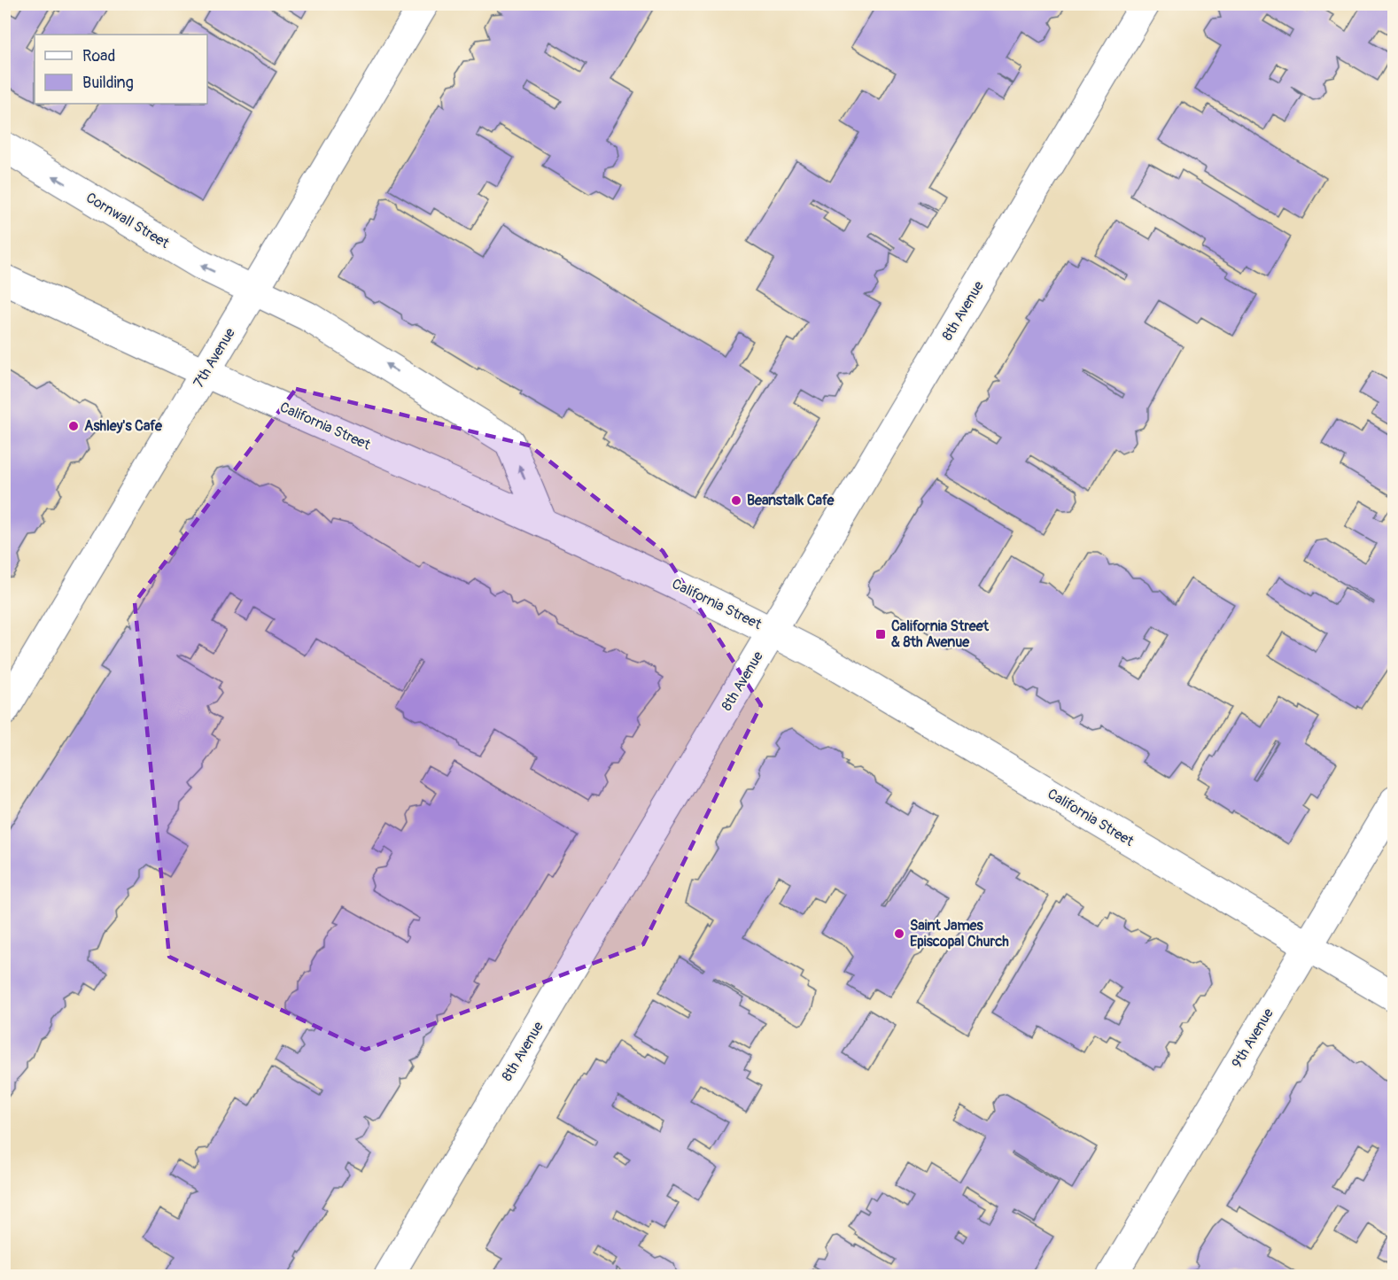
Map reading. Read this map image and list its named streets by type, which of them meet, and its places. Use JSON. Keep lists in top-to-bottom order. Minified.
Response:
{"streets":{"street":["Cornwall Street","8th Avenue","7th Avenue","California Street","9th Avenue"]},"crossings":[["Cornwall Street","7th Avenue"],["Cornwall Street","California Street"],["8th Avenue","California Street"],["7th Avenue","California Street"],["California Street","9th Avenue"]],"one_way":["Cornwall Street"],"places":{"other":["Ashley's Cafe","Beanstalk Cafe","Saint James Episcopal Church"],"transit":["California Street & 8th Avenue"]},"legend":["Road","Building"]}
